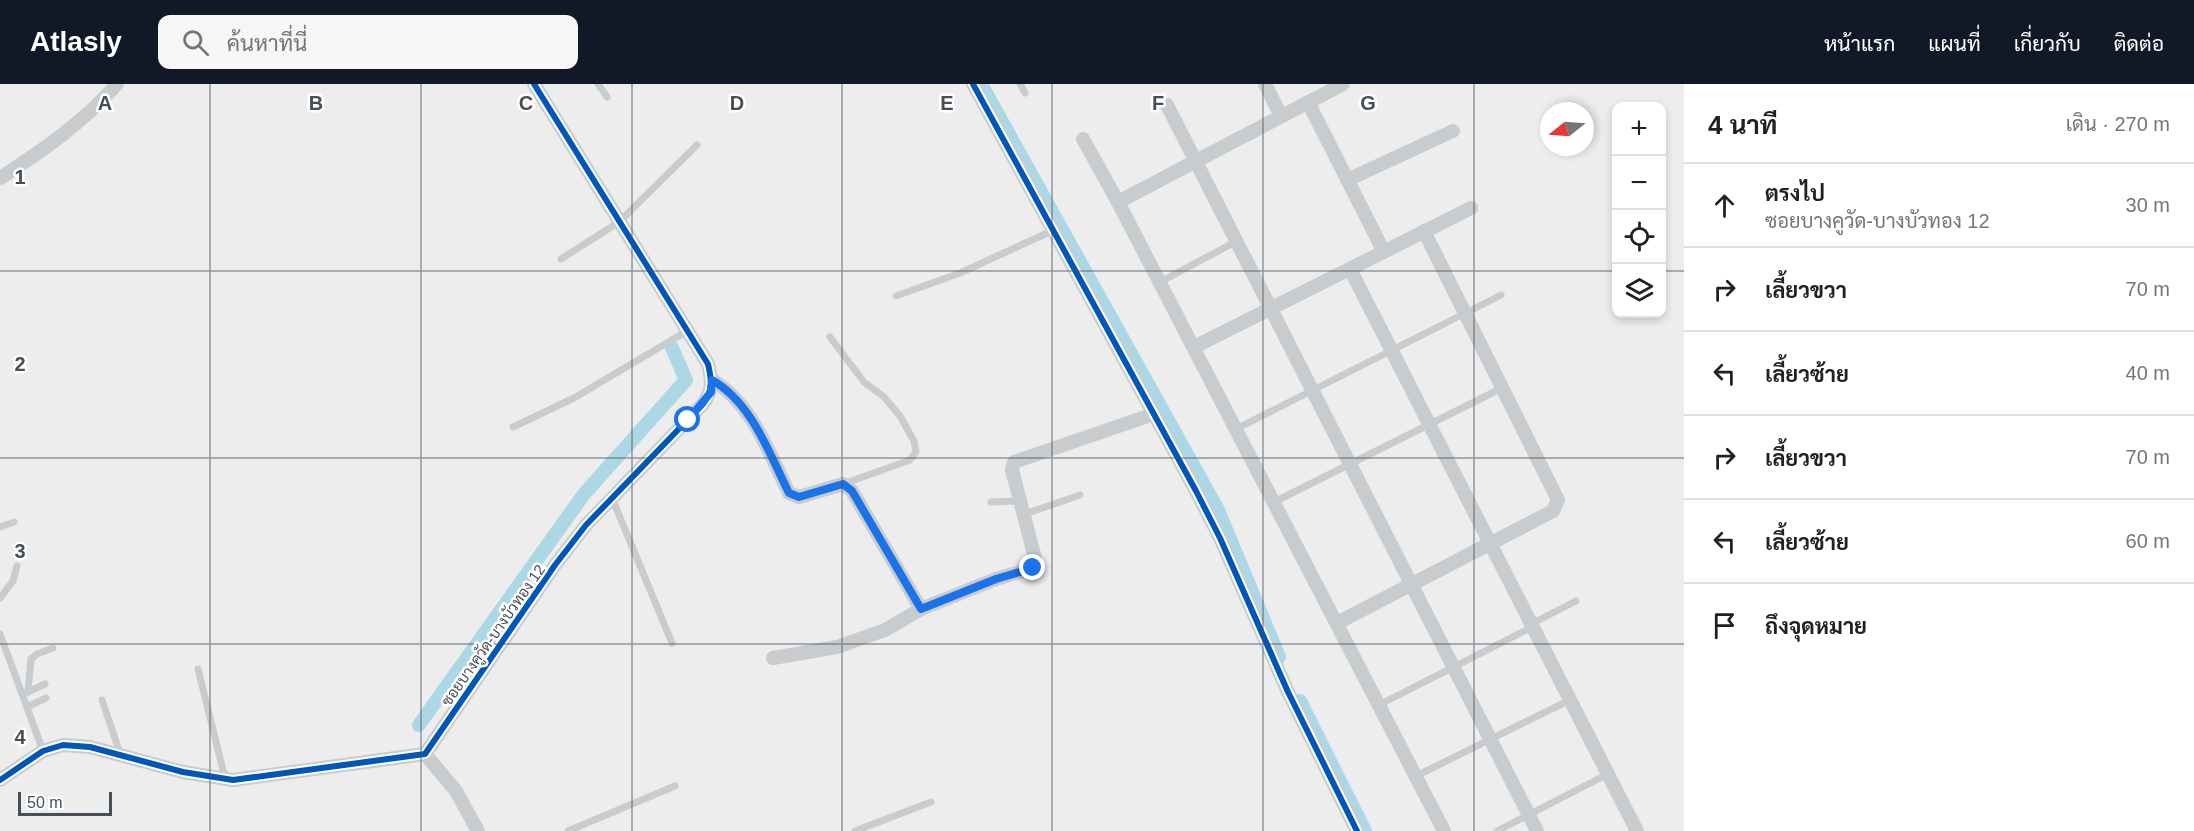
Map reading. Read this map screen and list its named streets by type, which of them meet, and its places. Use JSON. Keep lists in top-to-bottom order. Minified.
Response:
{"streets":{"street":["ซอยบางคูวัด-บางบัวทอง 12"]},"scale_bar":"50 m","north":"left","page":{"header":"Atlasly","search":"ค้นหาที่นี่","nav":["หน้าแรก","แผนที่","เกี่ยวกับ","ติดต่อ"],"heading":["4 นาที","เดิน · 270 m"],"map_buttons":["+","−"],"list":[["ตรงไป","ซอยบางคูวัด-บางบัวทอง 12","30 m"],["เลี้ยวขวา","70 m"],["เลี้ยวซ้าย","40 m"],["เลี้ยวขวา","70 m"],["เลี้ยวซ้าย","60 m"],"ถึงจุดหมาย"],"scale":"50 m"},"grid":{"columns":["A","B","C","D","E","F","G"],"rows":["1","2","3","4"]}}
